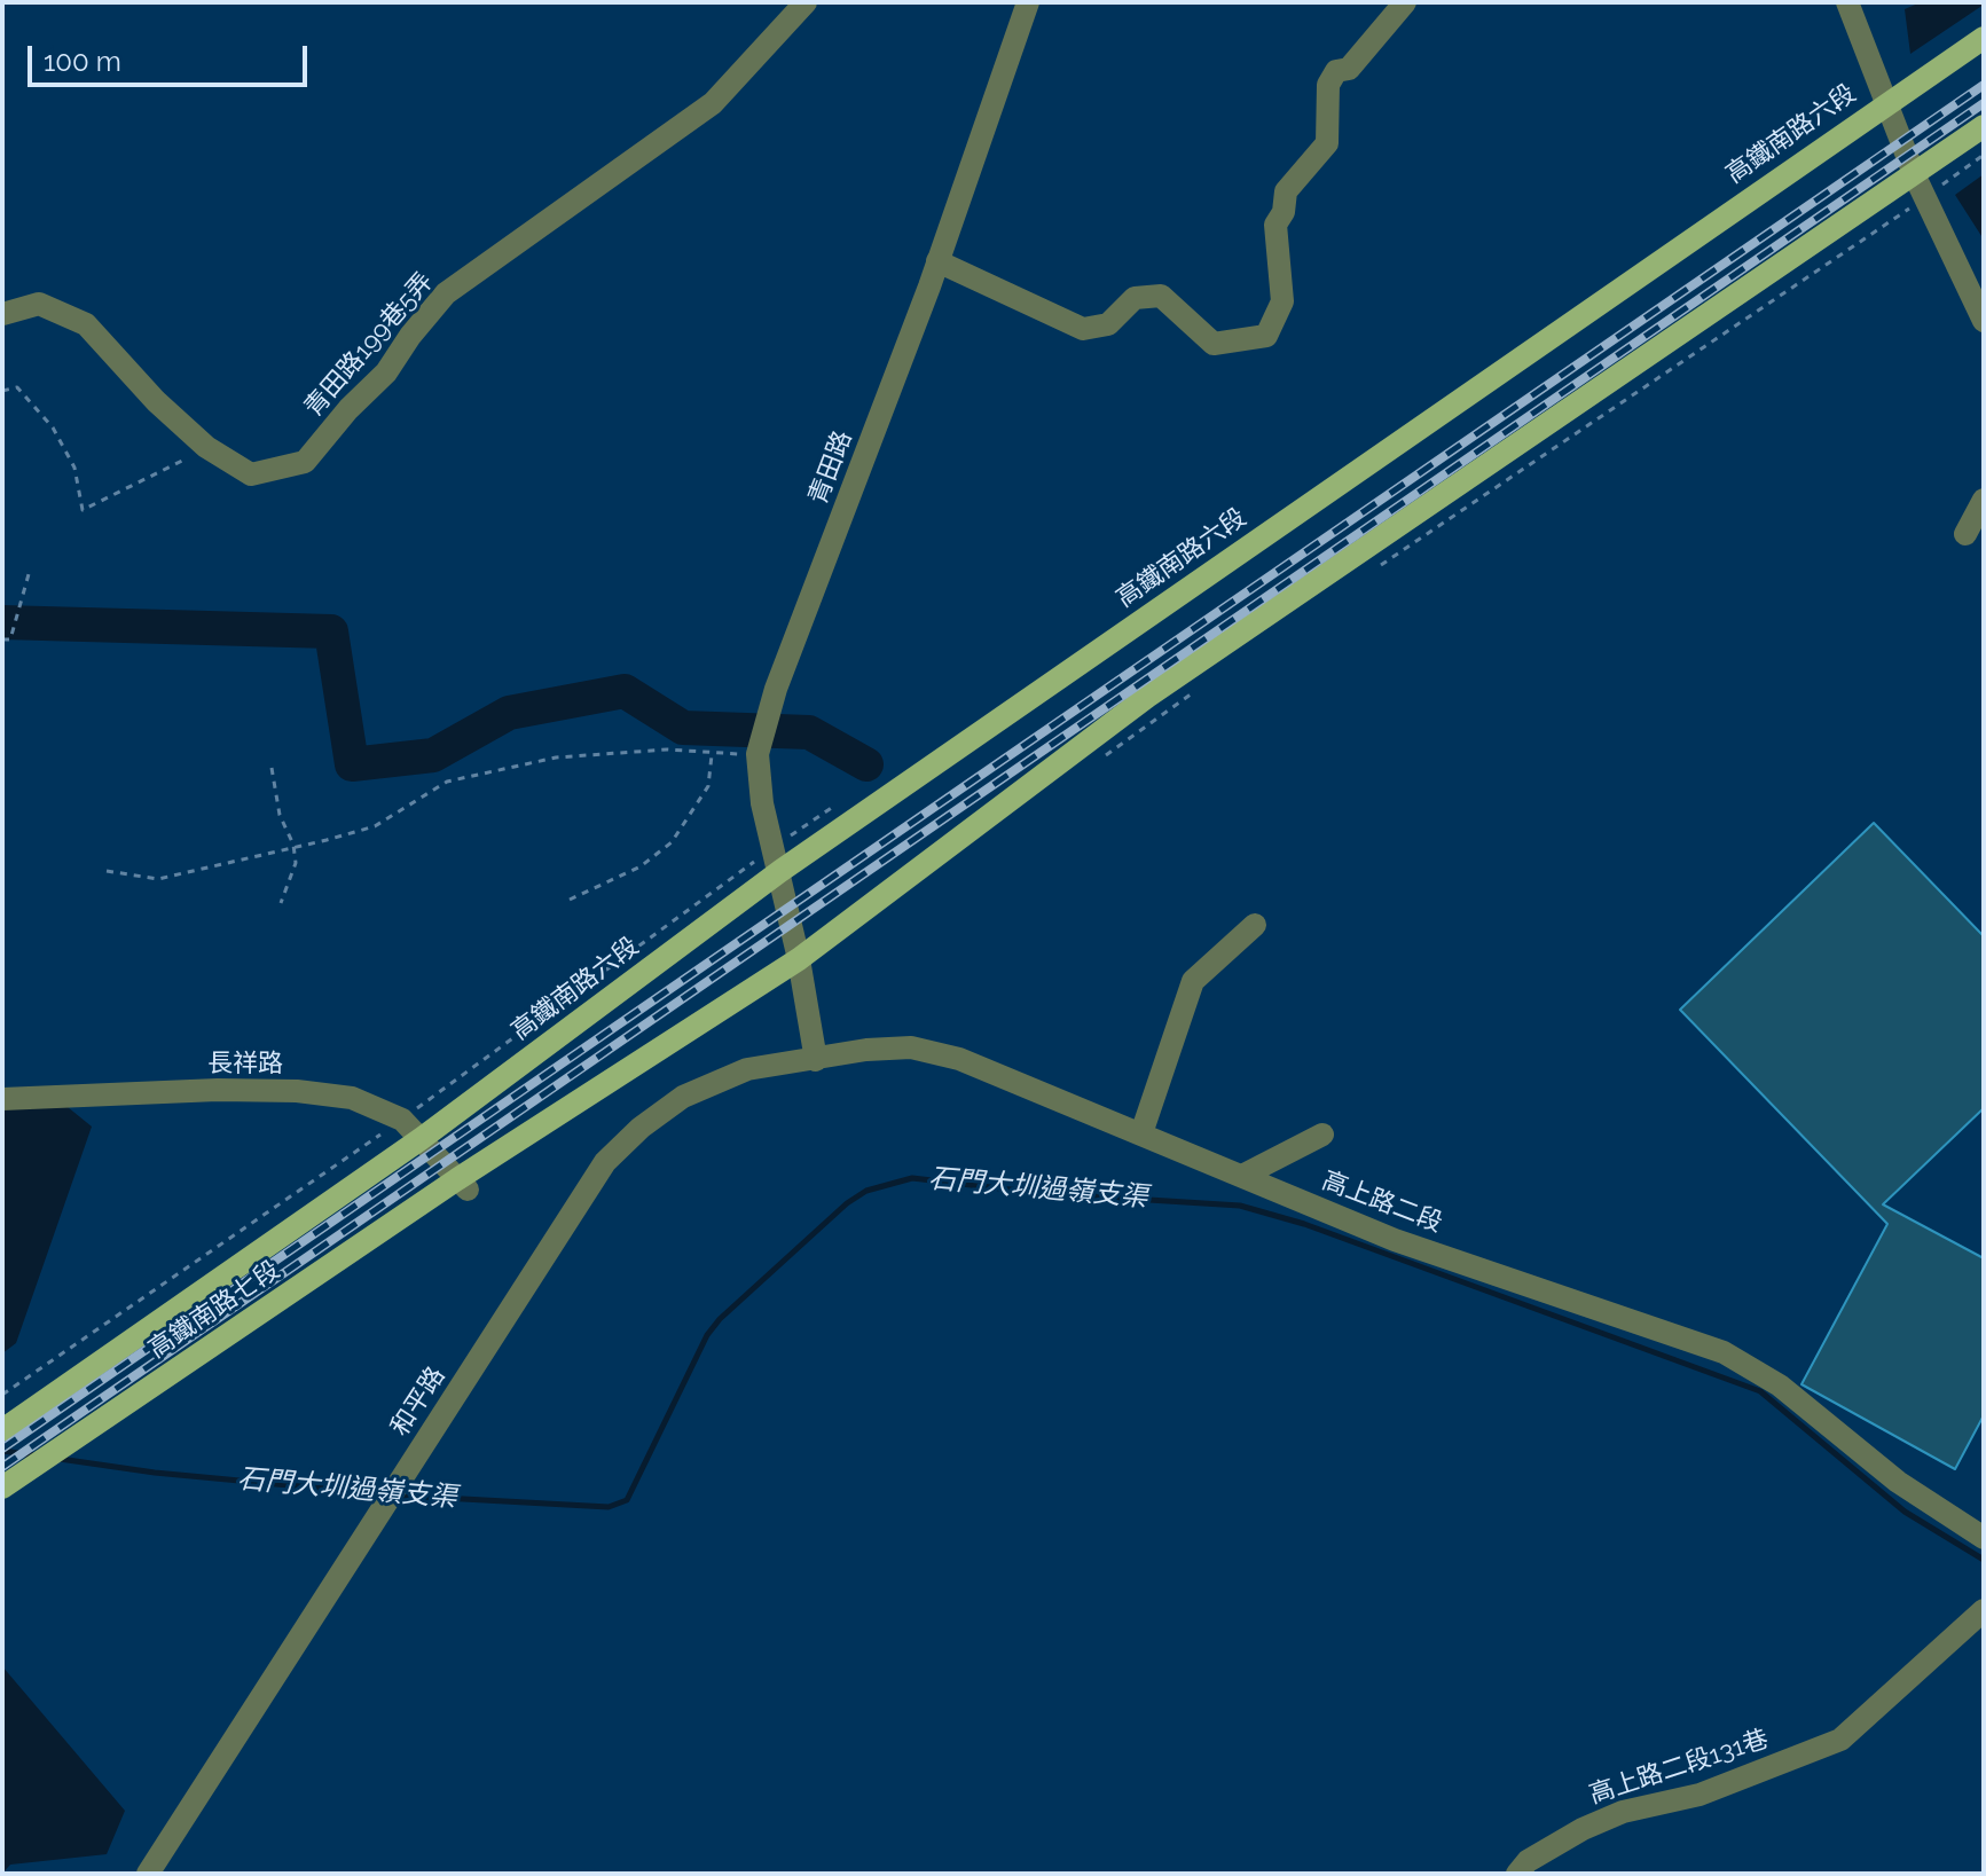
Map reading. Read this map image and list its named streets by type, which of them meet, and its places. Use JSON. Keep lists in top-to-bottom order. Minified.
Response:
{"streets":{"main road":["高鐵南路六段","高鐵南路七段"],"street":["青田路199巷5弄","青田路","長祥路","高上路二段","和平路","高上路二段131巷"]},"crossings":[["高鐵南路六段","青田路"],["高鐵南路六段","長祥路"],["高鐵南路六段","高鐵南路七段"],["長祥路","高鐵南路七段"],["高上路二段","和平路"]],"water":["石門大圳過嶺支渠"],"scale_bar":"100 m"}
